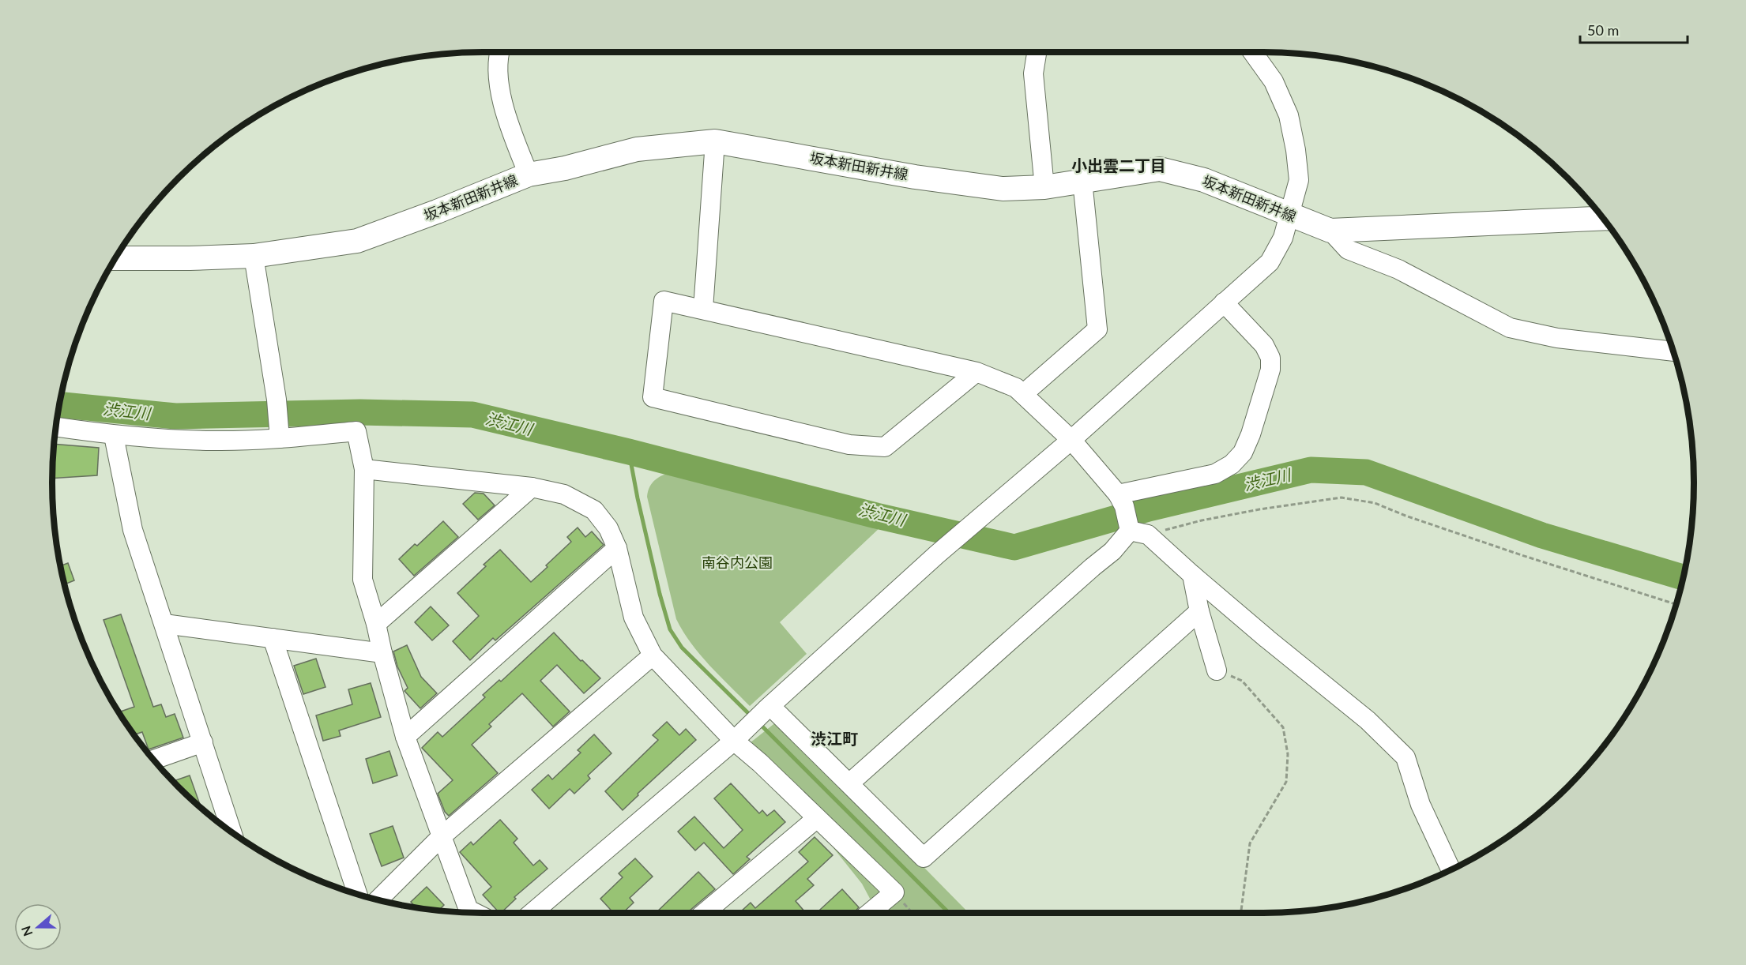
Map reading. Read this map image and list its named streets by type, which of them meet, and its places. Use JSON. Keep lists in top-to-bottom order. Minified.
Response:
{"streets":{"main road":["坂本新田新井線"]},"districts":["小出雲二丁目","渋江町"],"water":["渋江川"],"parks":["南谷内公園"],"scale_bar":"50 m","north":"left"}
